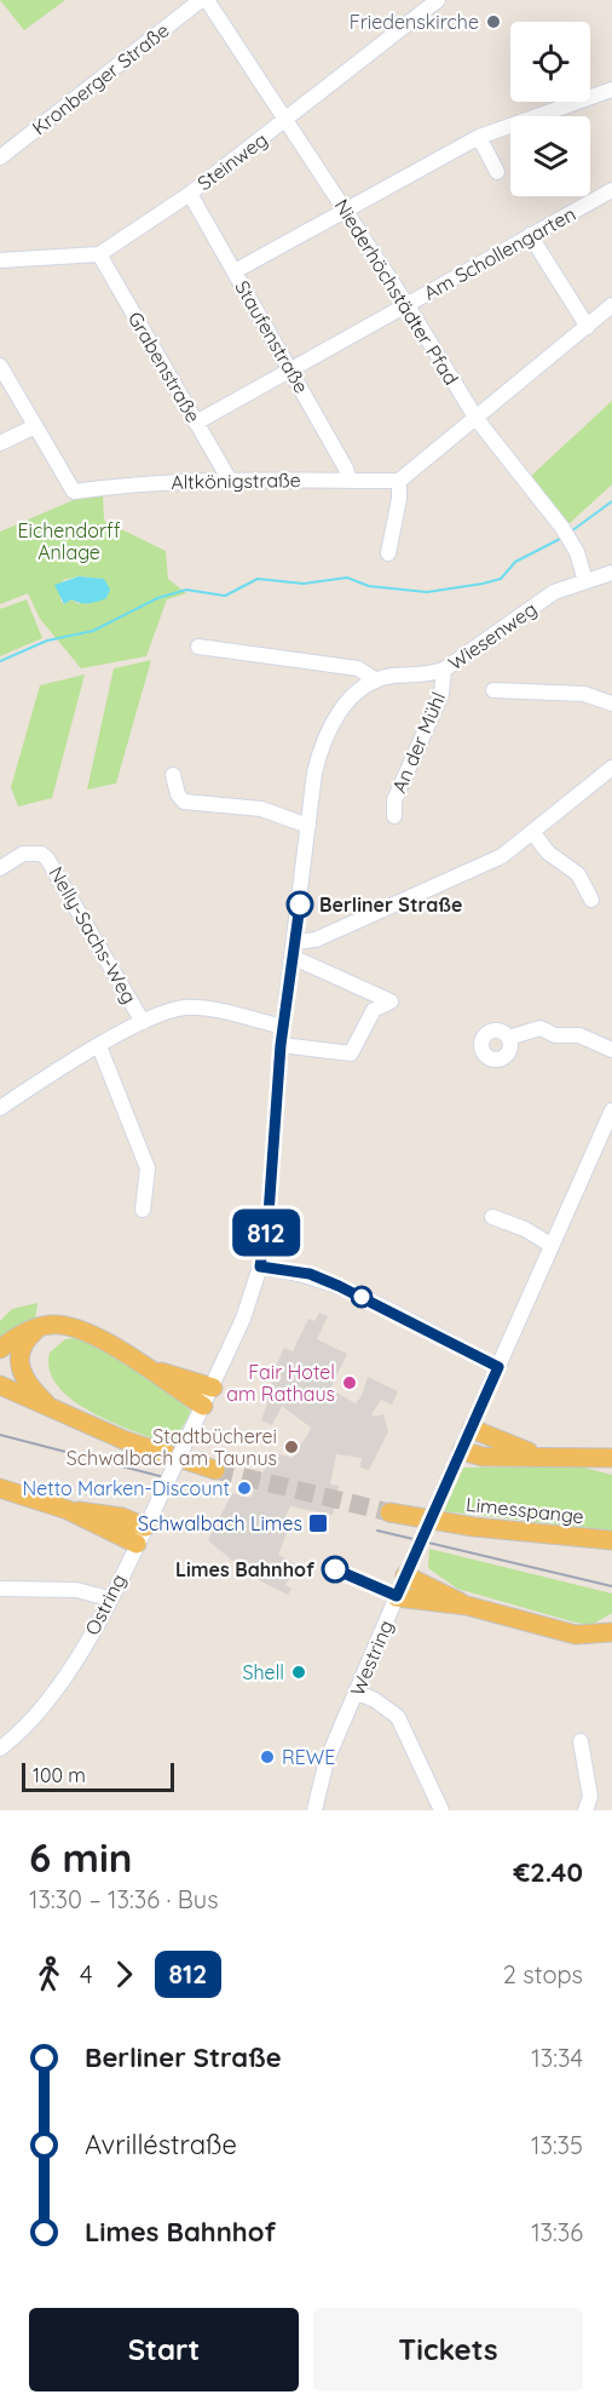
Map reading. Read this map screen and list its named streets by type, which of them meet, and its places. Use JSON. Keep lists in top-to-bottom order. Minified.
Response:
{"streets":{"main road":["Limesspange"],"street":["Kronberger Straße","Steinweg","Am Schollengarten","Niederhöchstädter Pfad","Staufenstraße","Grabenstraße","Altkönigstraße","Wiesenweg","An der Mühl","Nelly-Sachs-Weg","Ostring","Westring"]},"crossings":[["Steinweg","Niederhöchstädter Pfad"],["Steinweg","Staufenstraße"],["Steinweg","Grabenstraße"],["Am Schollengarten","Niederhöchstädter Pfad"],["Am Schollengarten","Staufenstraße"],["Am Schollengarten","Grabenstraße"],["Niederhöchstädter Pfad","Wiesenweg"],["Staufenstraße","Altkönigstraße"],["Grabenstraße","Altkönigstraße"],["Wiesenweg","An der Mühl"]],"parks":["Eichendorff Anlage"],"places":{"other":["Friedenskirche","Berliner Straße","Fair Hotel am Rathaus","Stadtbücherei Schwalbach am Taunus","Netto Marken-Discount","Limes Bahnhof","Shell","REWE"],"transit":["Schwalbach Limes"]},"lines":["bus line 812"],"scale_bar":"100 m","page":{"on_map":"812","scale":"100 m","heading":["6 min","13:30 – 13:36 · Bus","€2.40"],"legs":["4","812","2 stops"],"list":[{"name":"Berliner Straße","value":"13:34"},{"name":"Avrilléstraße","value":"13:35"},{"name":"Limes Bahnhof","value":"13:36"}],"buttons":["Start","Tickets"]}}
